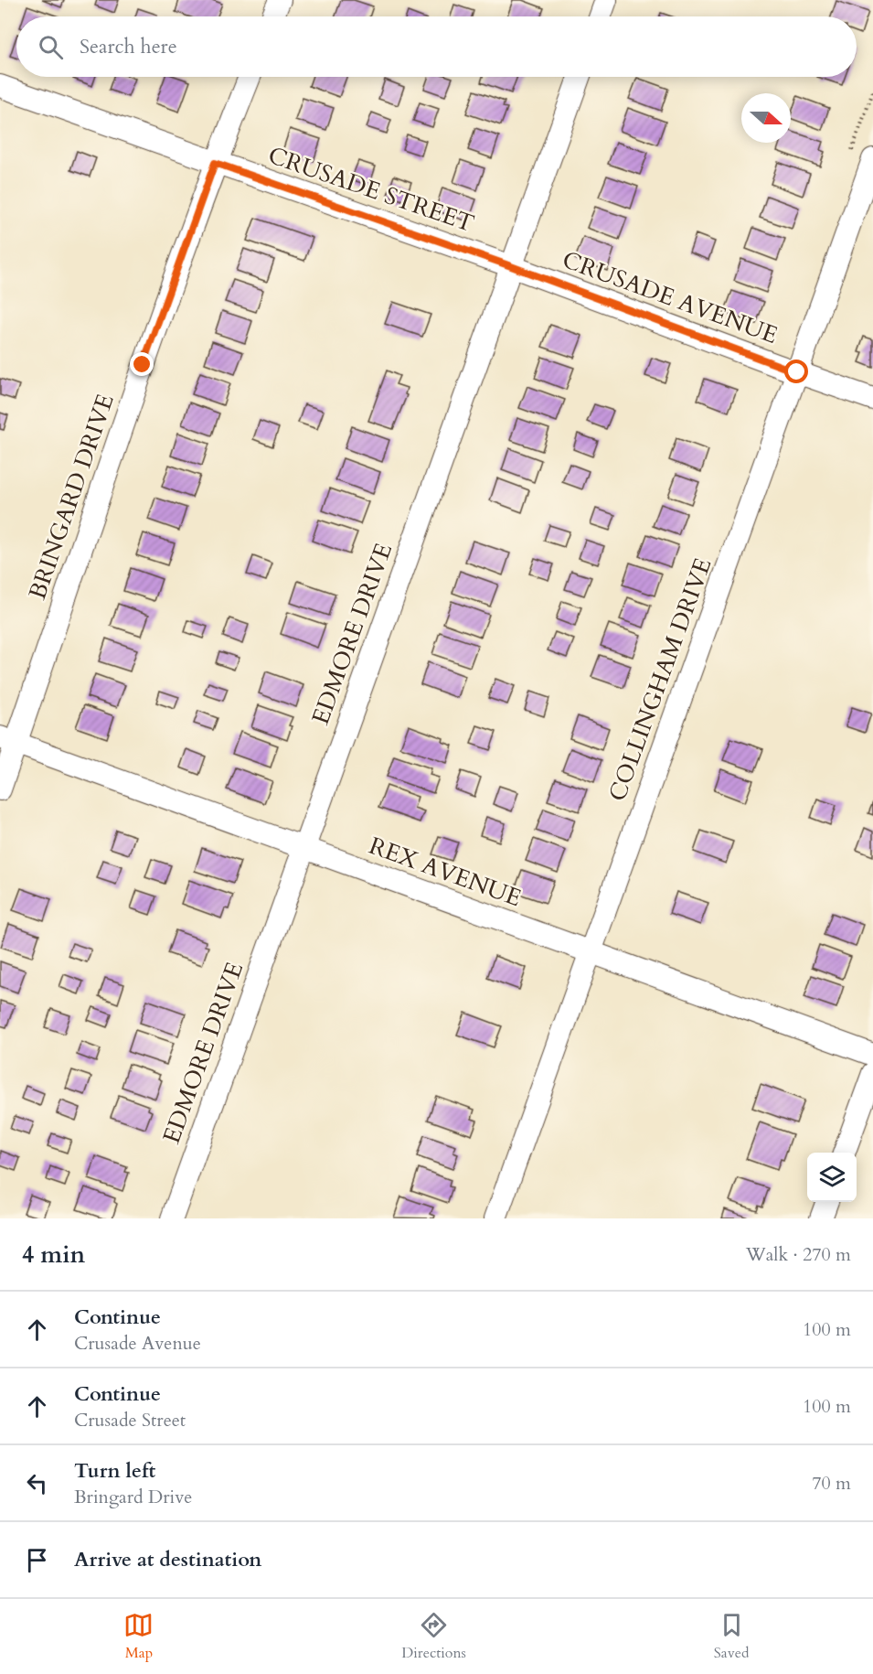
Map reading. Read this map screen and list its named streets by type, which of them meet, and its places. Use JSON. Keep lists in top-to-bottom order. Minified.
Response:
{"streets":{"street":["CRUSADE STREET","CRUSADE AVENUE","BRINGARD DRIVE","EDMORE DRIVE","COLLINGHAM DRIVE","REX AVENUE"]},"crossings":[["CRUSADE STREET","CRUSADE AVENUE"],["CRUSADE STREET","BRINGARD DRIVE"],["CRUSADE STREET","EDMORE DRIVE"],["CRUSADE AVENUE","EDMORE DRIVE"],["CRUSADE AVENUE","COLLINGHAM DRIVE"],["BRINGARD DRIVE","REX AVENUE"],["EDMORE DRIVE","REX AVENUE"],["COLLINGHAM DRIVE","REX AVENUE"]],"north":"right","page":{"search":"Search here","heading":["4 min","Walk · 270 m"],"list":[["Continue","Crusade Avenue","100 m"],["Continue","Crusade Street","100 m"],["Turn left","Bringard Drive","70 m"],"Arrive at destination"],"nav":["Map","Directions","Saved"]}}
